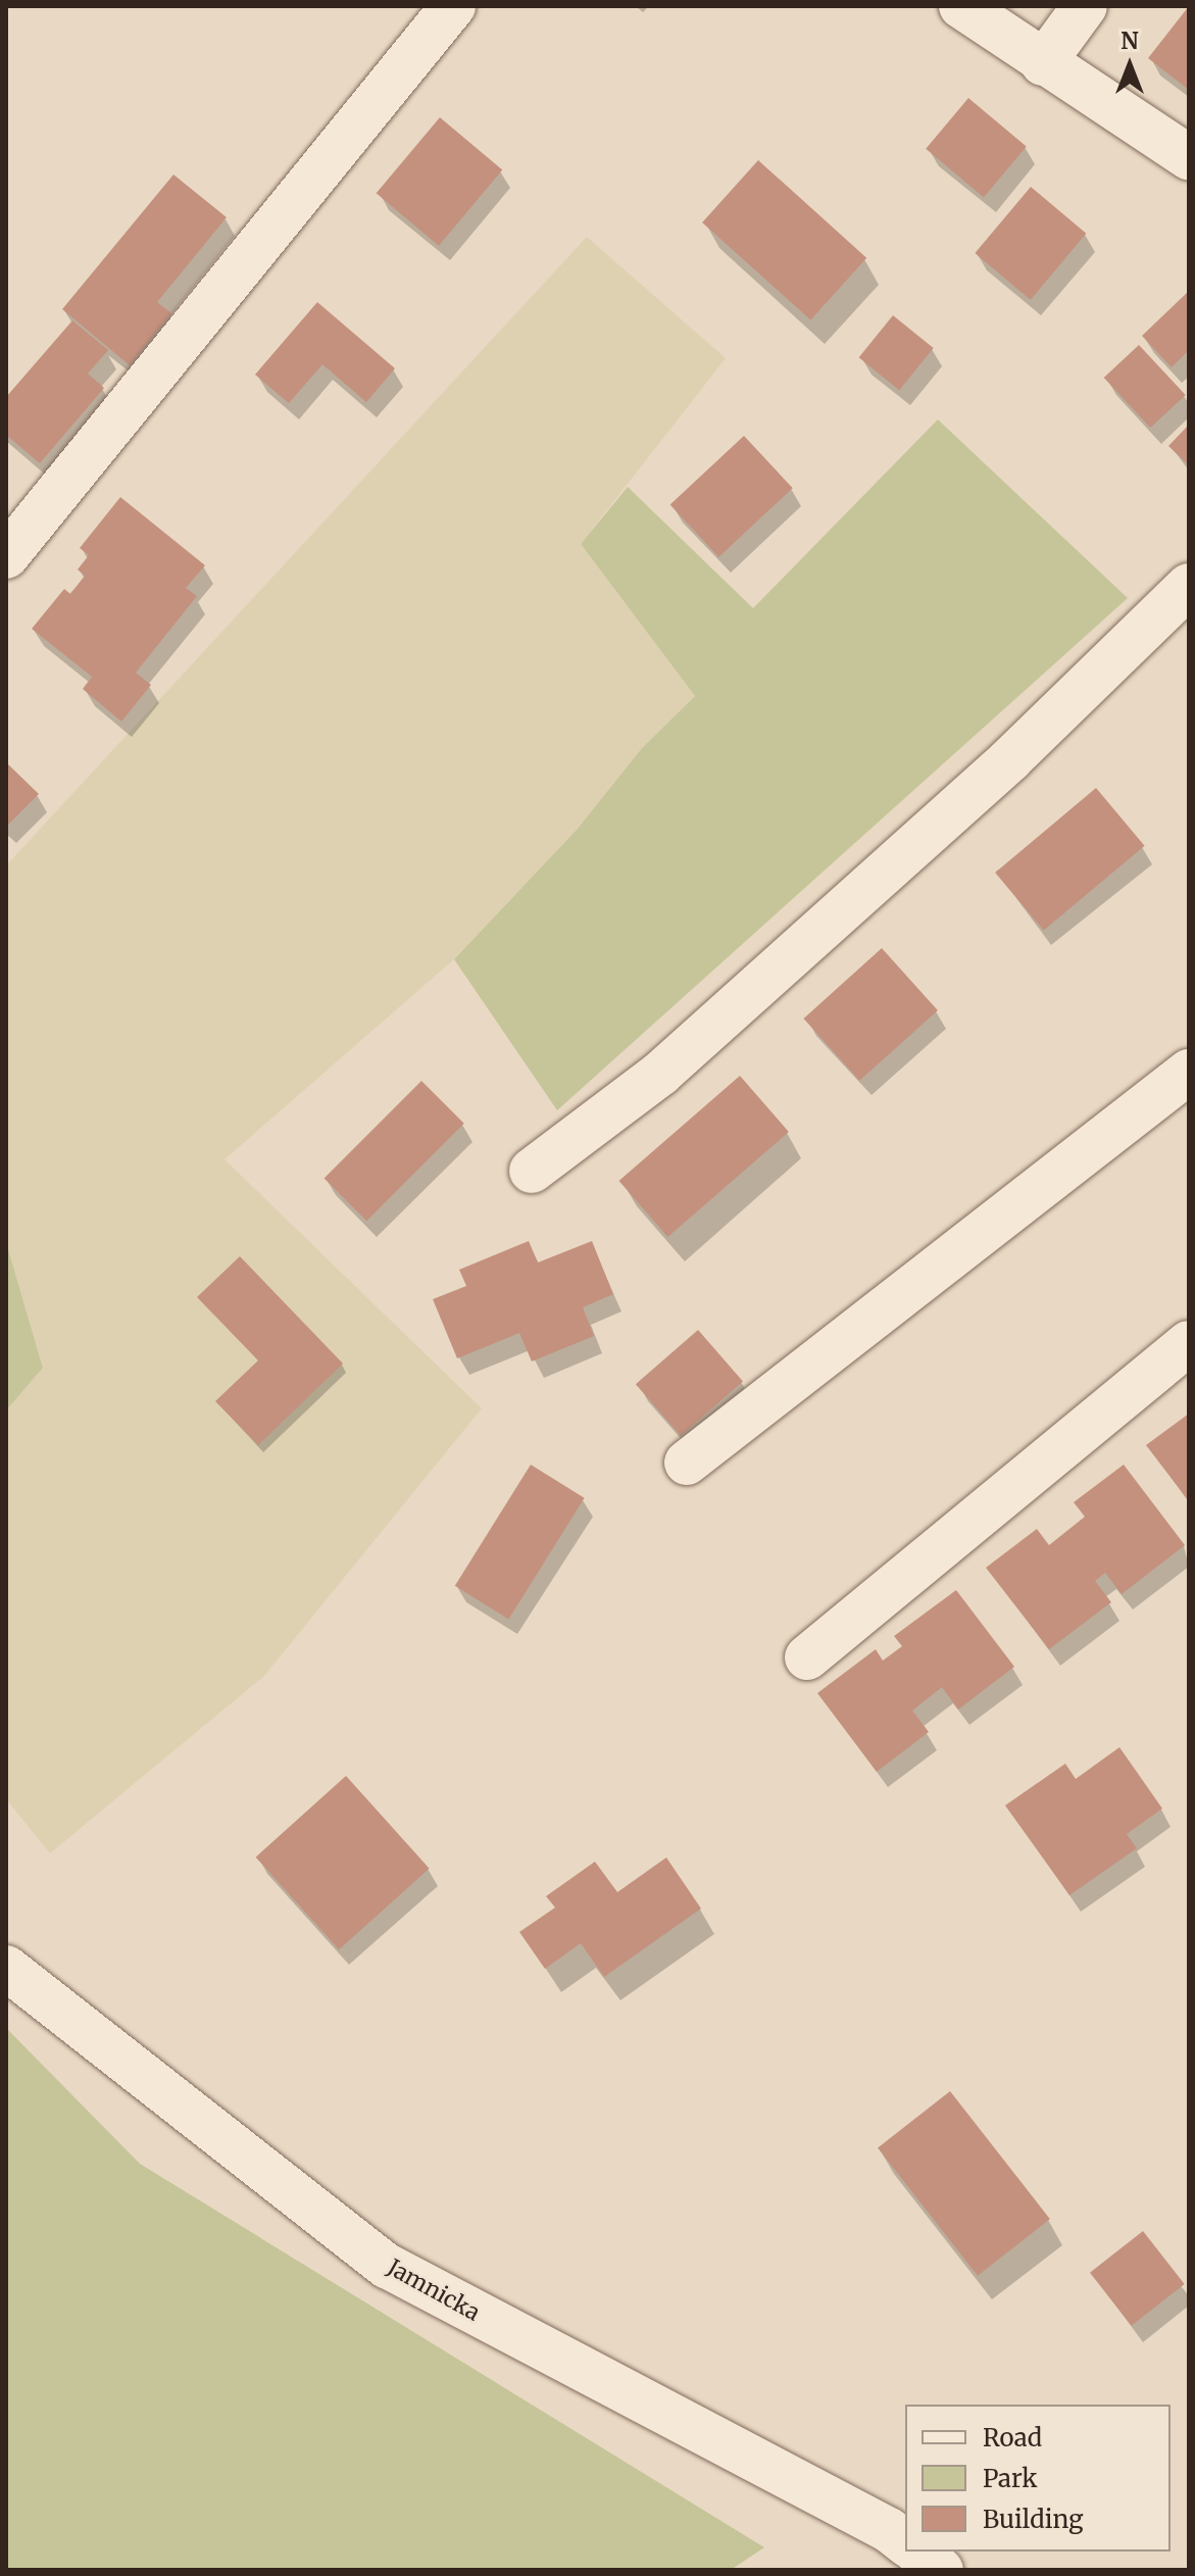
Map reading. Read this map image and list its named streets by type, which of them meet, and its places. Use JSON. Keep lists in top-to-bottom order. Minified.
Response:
{"streets":{"street":["Jamnicka"]},"legend":["Road","Park","Building"],"north":"top"}
